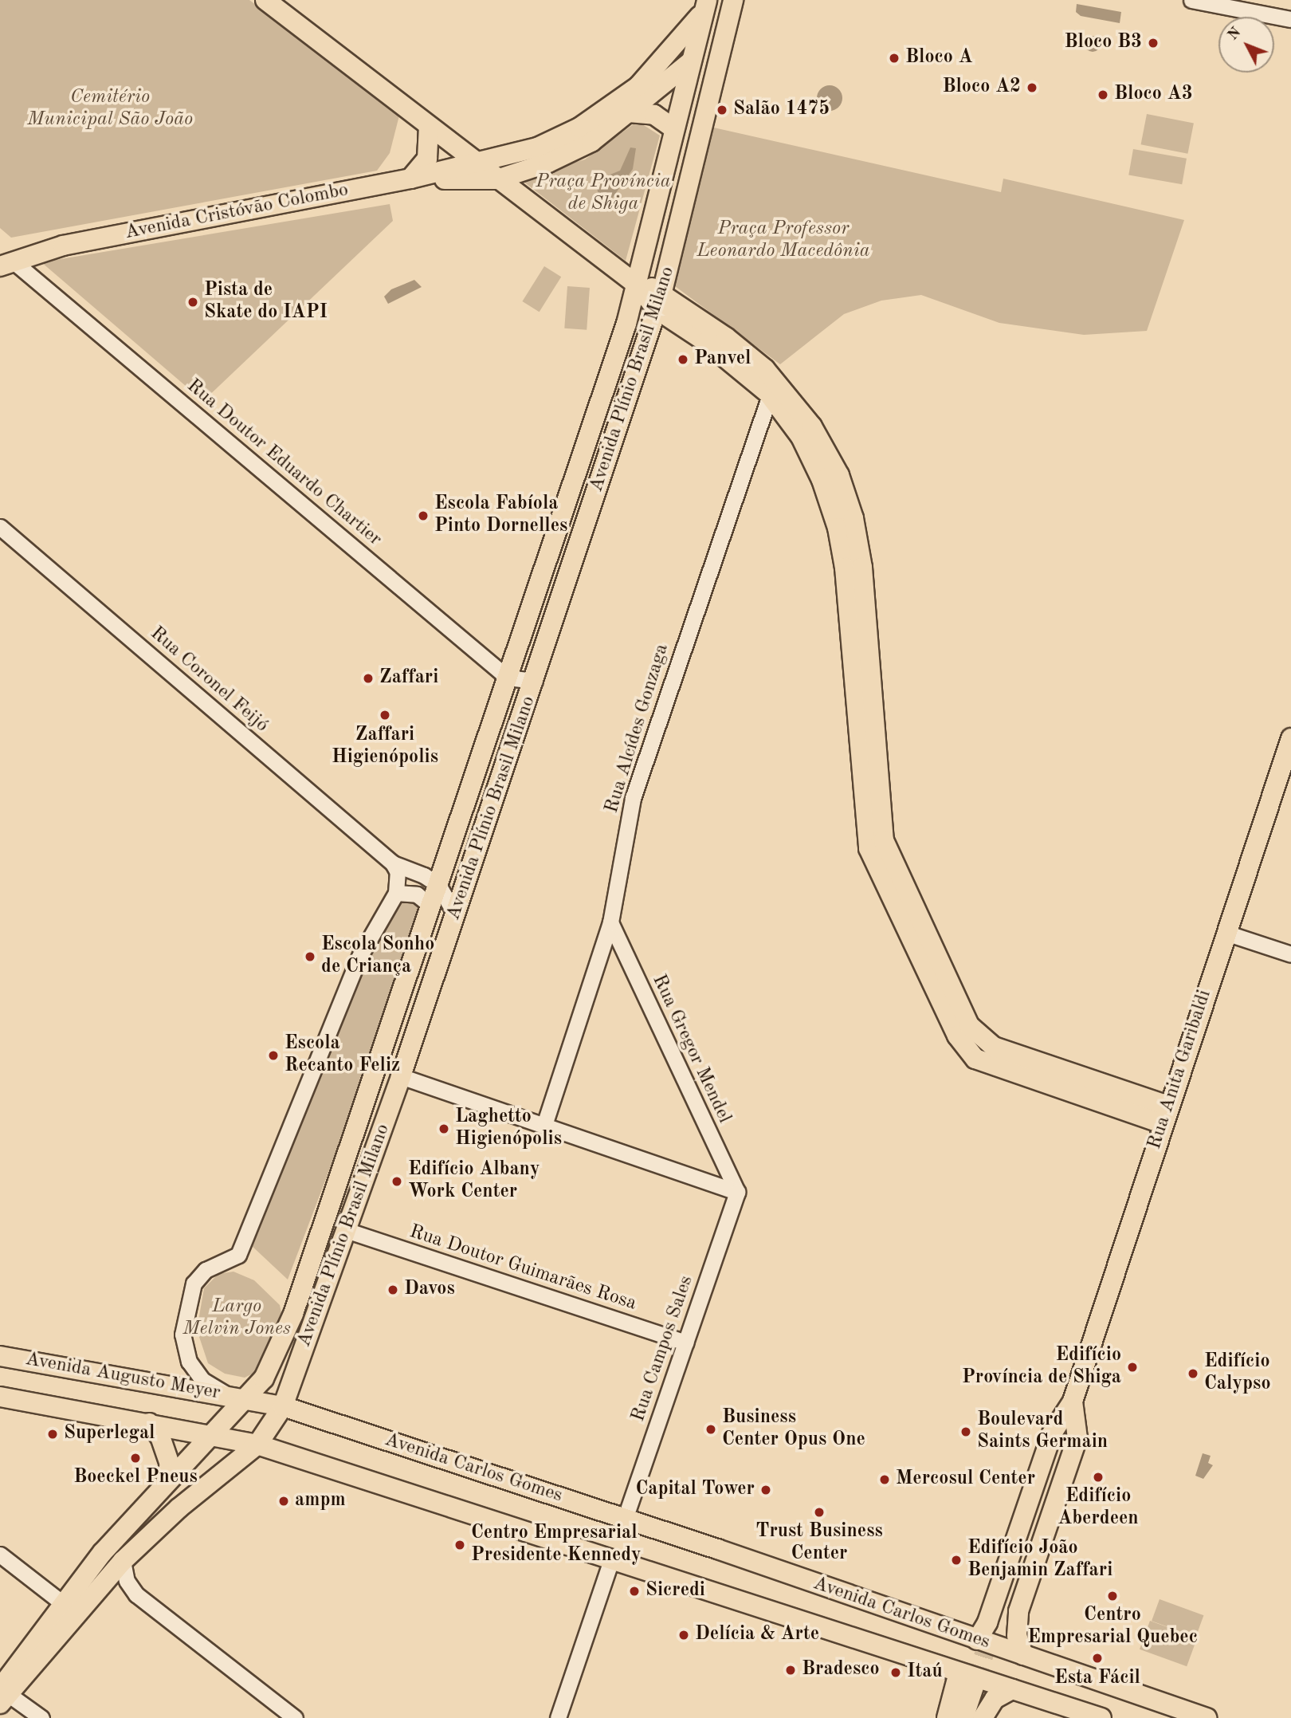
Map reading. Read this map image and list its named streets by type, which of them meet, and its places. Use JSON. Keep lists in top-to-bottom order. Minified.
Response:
{"streets":{"main road":["Avenida Cristóvão Colombo","Avenida Plínio Brasil Milano","Rua Anita Garibaldi","Avenida Augusto Meyer","Avenida Carlos Gomes"],"street":["Rua Doutor Eduardo Chartier","Rua Coronel Feijó","Rua Alcídes Gonzaga","Rua Gregor Mendel","Rua Doutor Guimarães Rosa","Rua Campos Sales"]},"crossings":[["Avenida Cristóvão Colombo","Avenida Plínio Brasil Milano"],["Avenida Cristóvão Colombo","Rua Doutor Eduardo Chartier"],["Avenida Plínio Brasil Milano","Rua Doutor Eduardo Chartier"],["Avenida Plínio Brasil Milano","Rua Coronel Feijó"],["Avenida Plínio Brasil Milano","Rua Doutor Guimarães Rosa"],["Avenida Plínio Brasil Milano","Avenida Augusto Meyer"],["Avenida Plínio Brasil Milano","Avenida Carlos Gomes"],["Rua Alcídes Gonzaga","Rua Gregor Mendel"],["Rua Gregor Mendel","Rua Campos Sales"],["Rua Anita Garibaldi","Avenida Carlos Gomes"],["Rua Doutor Guimarães Rosa","Rua Campos Sales"],["Rua Campos Sales","Avenida Carlos Gomes"],["Avenida Augusto Meyer","Avenida Carlos Gomes"]],"parks":["Cemitério Municipal São João","Praça Província de Shiga","Praça Professor Leonardo Macedônia","Largo Melvin Jones"],"places":["Bloco B3","Bloco A","Bloco A2","Bloco A3","Salão 1475","Pista de Skate do IAPI","Panvel","Escola Fabíola Pinto Dornelles","Zaffari","Zaffari Higienópolis","Escola Sonho de Criança","Escola Recanto Feliz","Laghetto Higienópolis","Edifício Albany Work Center","Davos","Edifício Província de Shiga","Edifício Calypso","Business Center Opus One","Boulevard Saints Germain","Superlegal","Boeckel Pneus","Edifício Aberdeen","Mercosul Center","Capital Tower","ampm","Trust Business Center","Centro Empresarial Presidente Kennedy","Edifício João Benjamin Zaffari","Sicredi","Centro Empresarial Quebec","Delícia & Arte","Esta Fácil","Bradesco","Itaú"],"north":"top left"}
